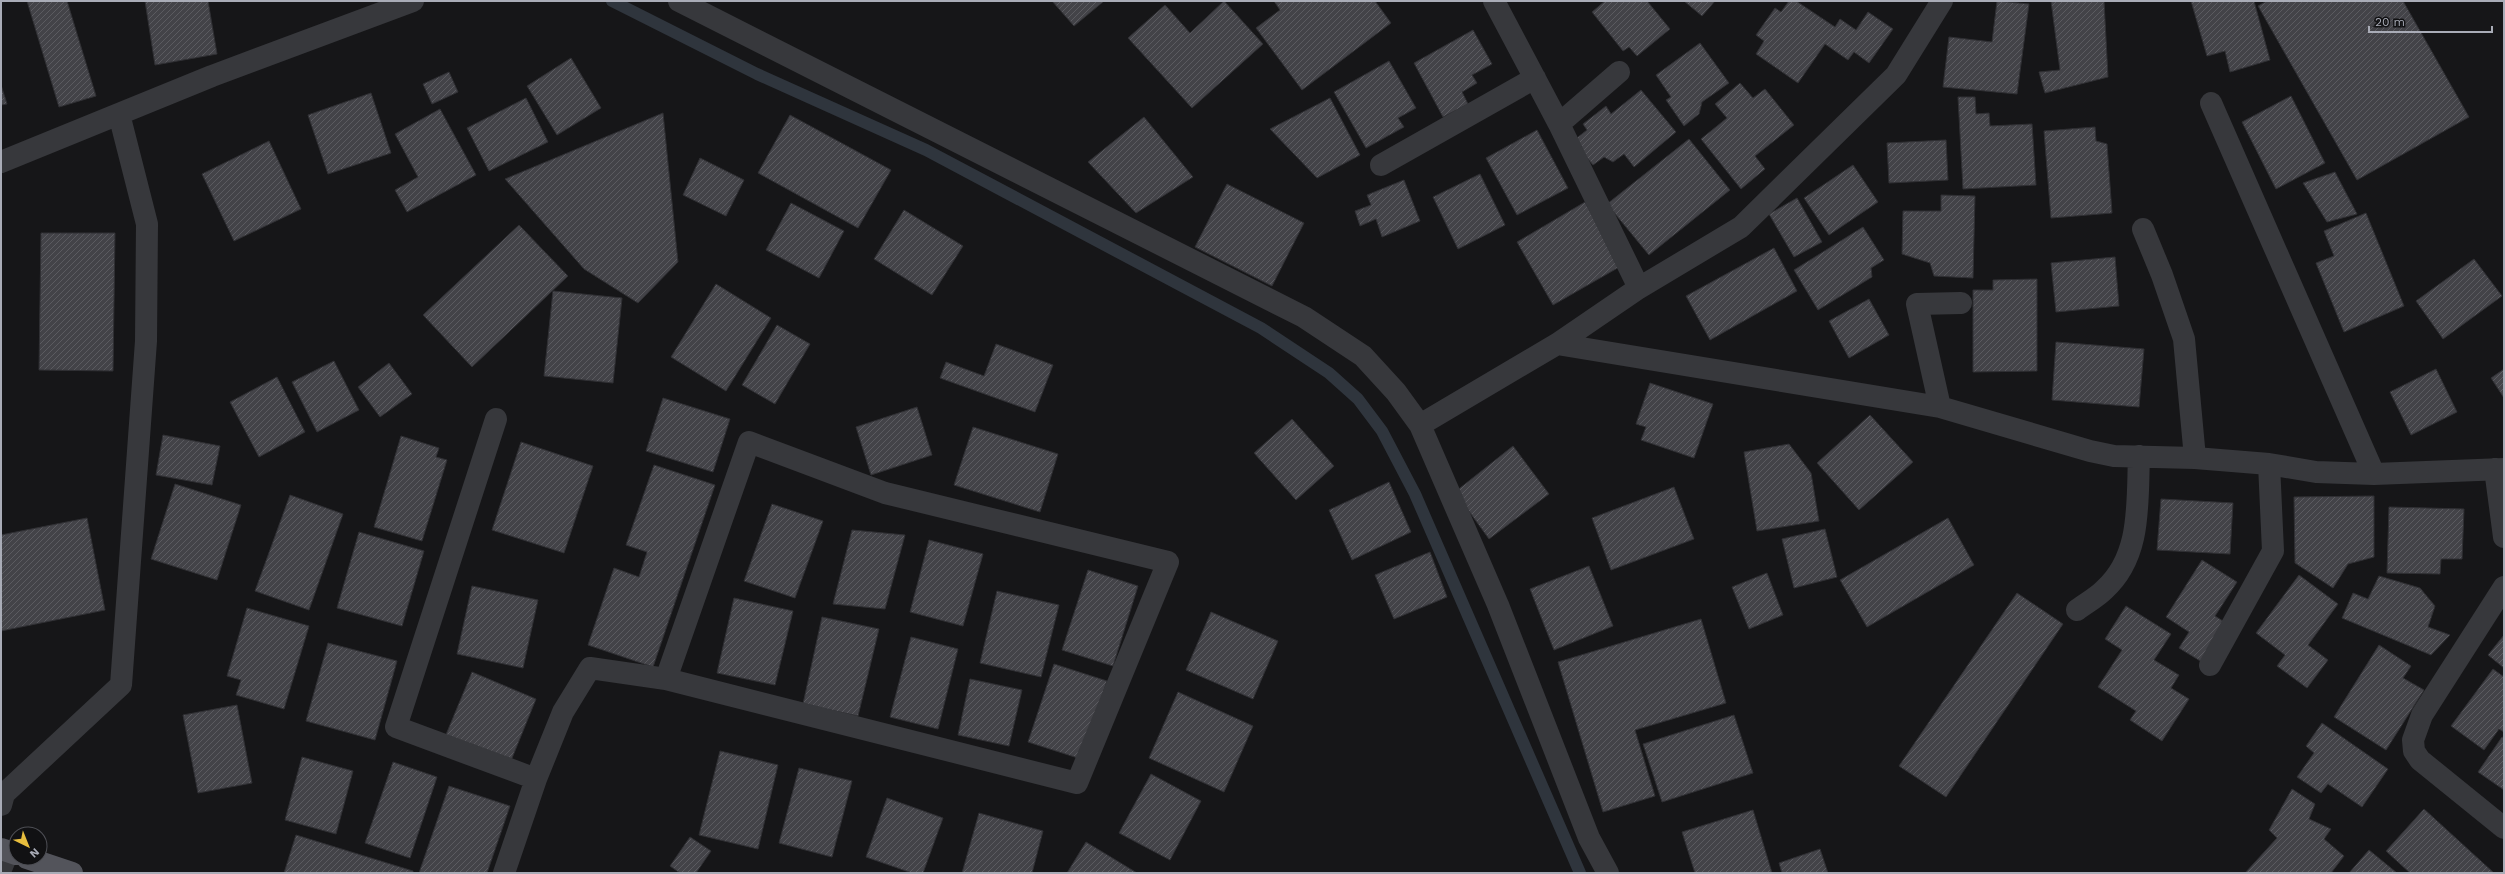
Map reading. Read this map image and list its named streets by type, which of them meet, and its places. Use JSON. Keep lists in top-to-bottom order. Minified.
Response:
{"scale_bar":"20 m","north":"bottom right"}
